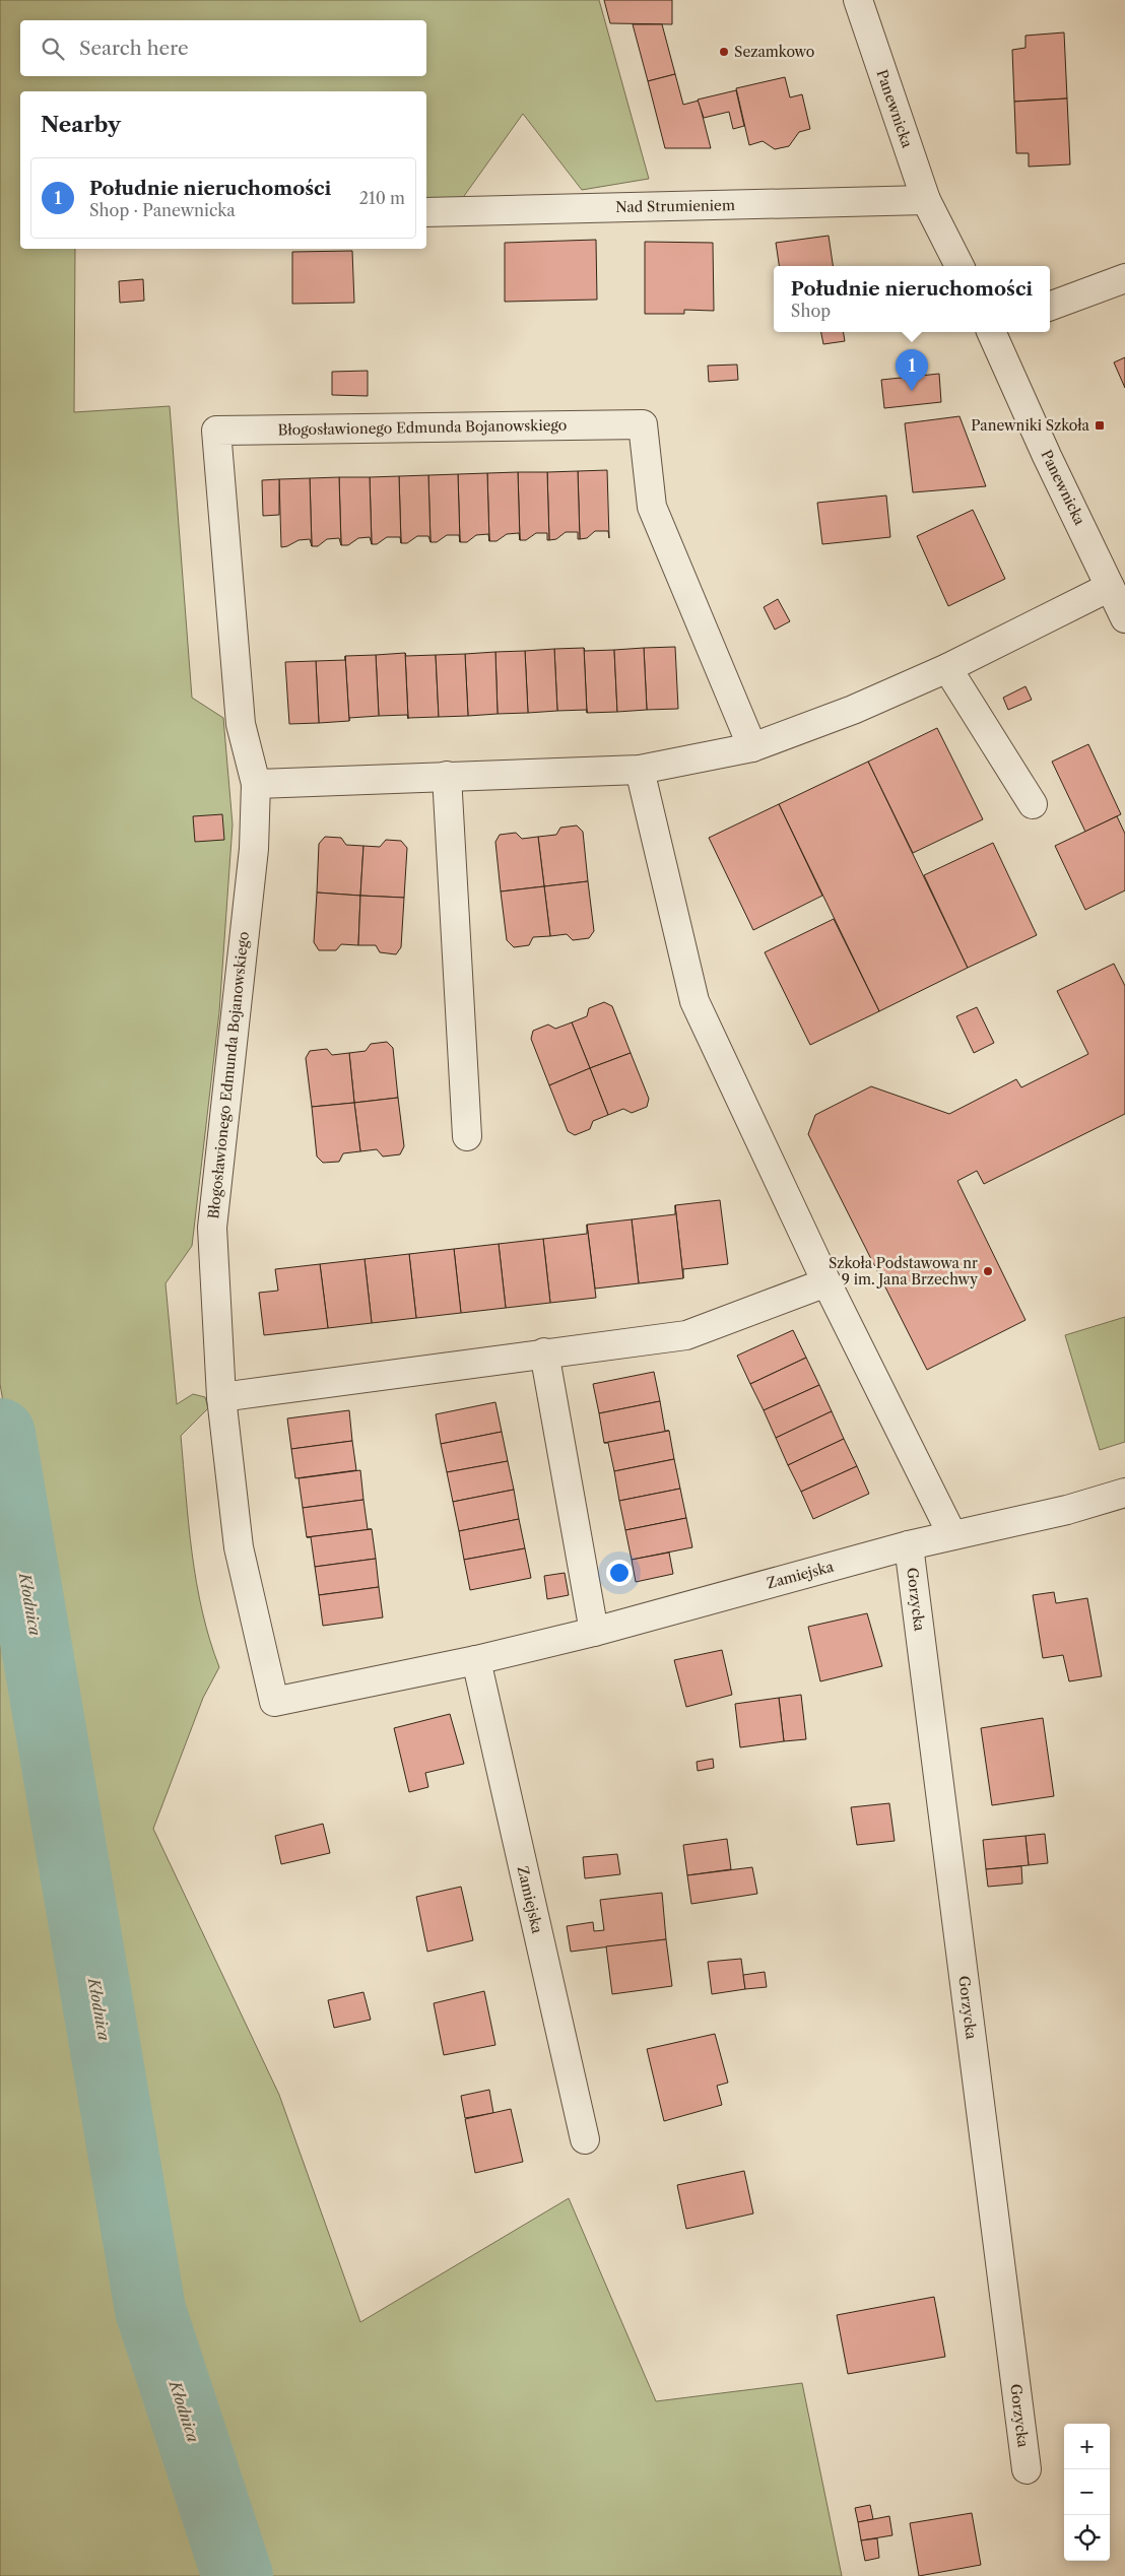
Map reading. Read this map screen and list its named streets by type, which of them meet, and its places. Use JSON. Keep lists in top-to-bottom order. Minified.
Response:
{"streets":{"street":["Panewnicka","Nad Strumieniem","Błogosławionego Edmunda Bojanowskiego","Zamiejska","Gorzycka"]},"crossings":[["Panewnicka","Nad Strumieniem"],["Błogosławionego Edmunda Bojanowskiego","Zamiejska"],["Zamiejska","Gorzycka"]],"water":["Kłodnica"],"places":{"other":["Sezamkowo","Szkoła Podstawowa nr 9 im. Jana Brzechwy"],"transit":["Panewniki Szkoła"]},"page":{"search":"Search here","heading":"Nearby","list":[{"mark":"1","name":"Południe nieruchomości","note":"Shop · Panewnicka","value":"210 m"}],"popup":["Południe nieruchomości","Shop"],"pins":"1","map_buttons":["+","−"]}}
